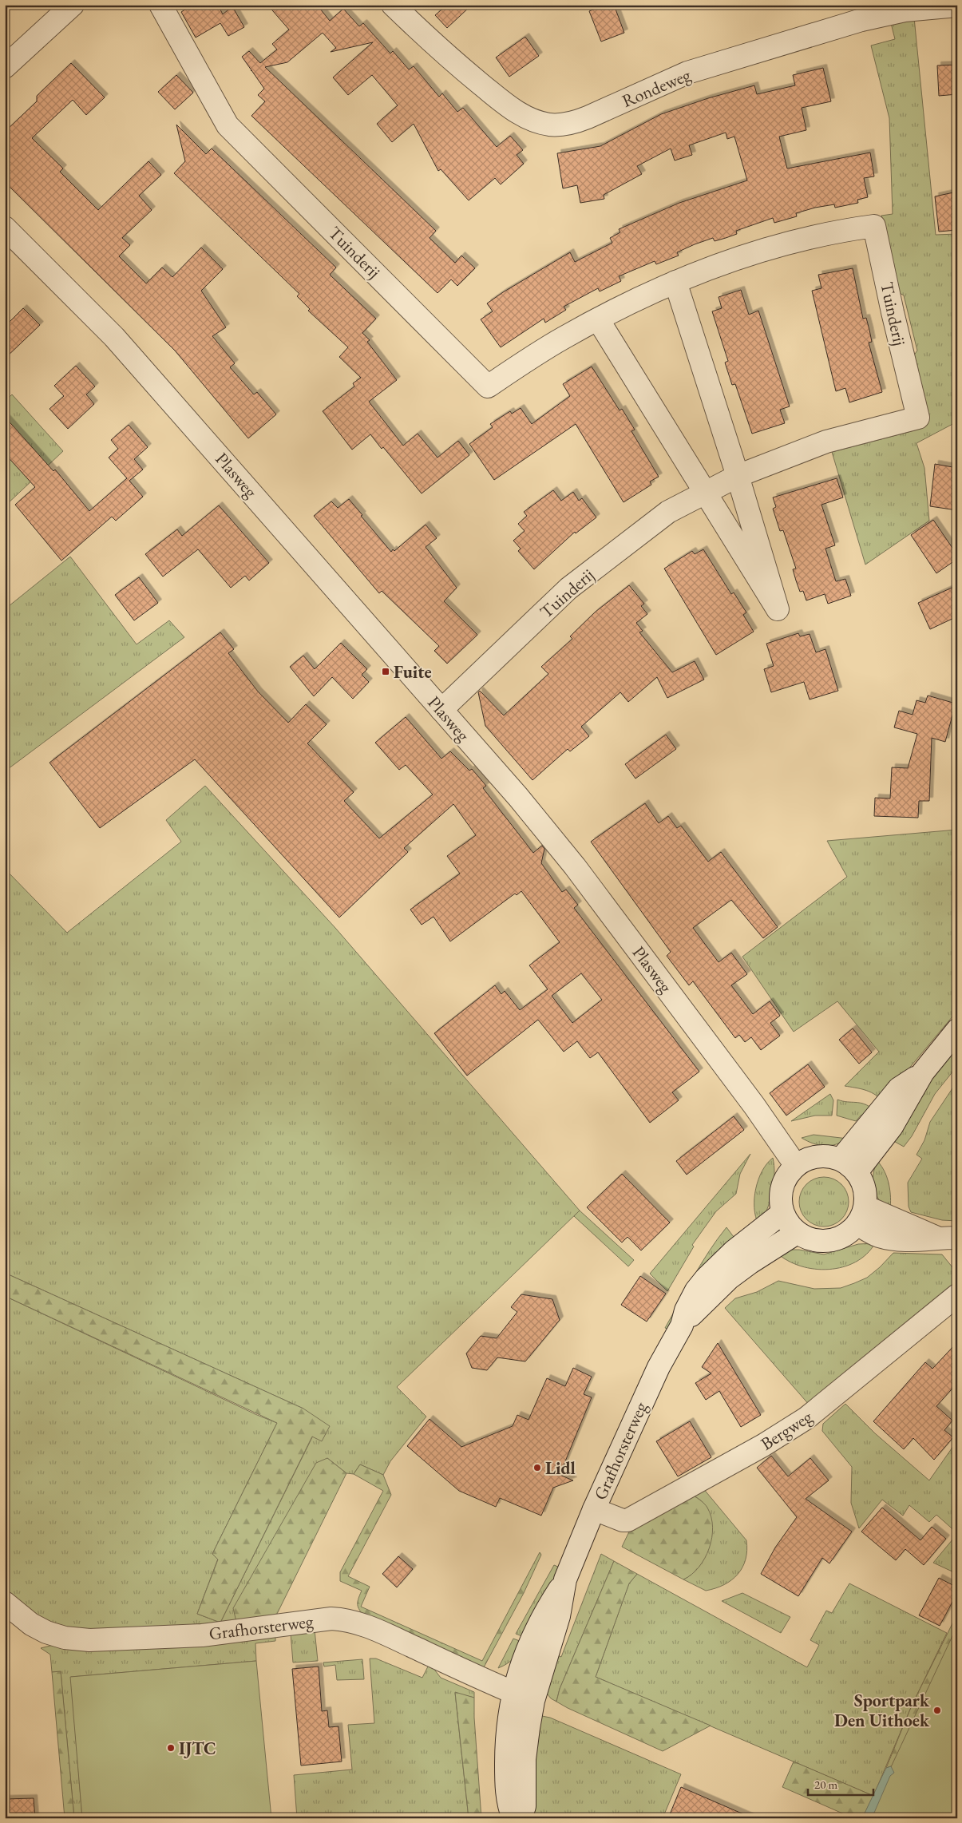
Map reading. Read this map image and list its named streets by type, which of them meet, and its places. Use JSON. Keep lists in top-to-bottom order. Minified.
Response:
{"streets":{"street":["Rondeweg","Tuinderij","Plasweg","Bergweg","Grafhorsterweg"]},"crossings":[["Tuinderij","Plasweg"],["Plasweg","Grafhorsterweg"],["Bergweg","Grafhorsterweg"]],"places":{"transit":["Fuite"],"other":["Lidl","Sportpark Den Uithoek","IJTC"]},"scale_bar":"20 m"}
